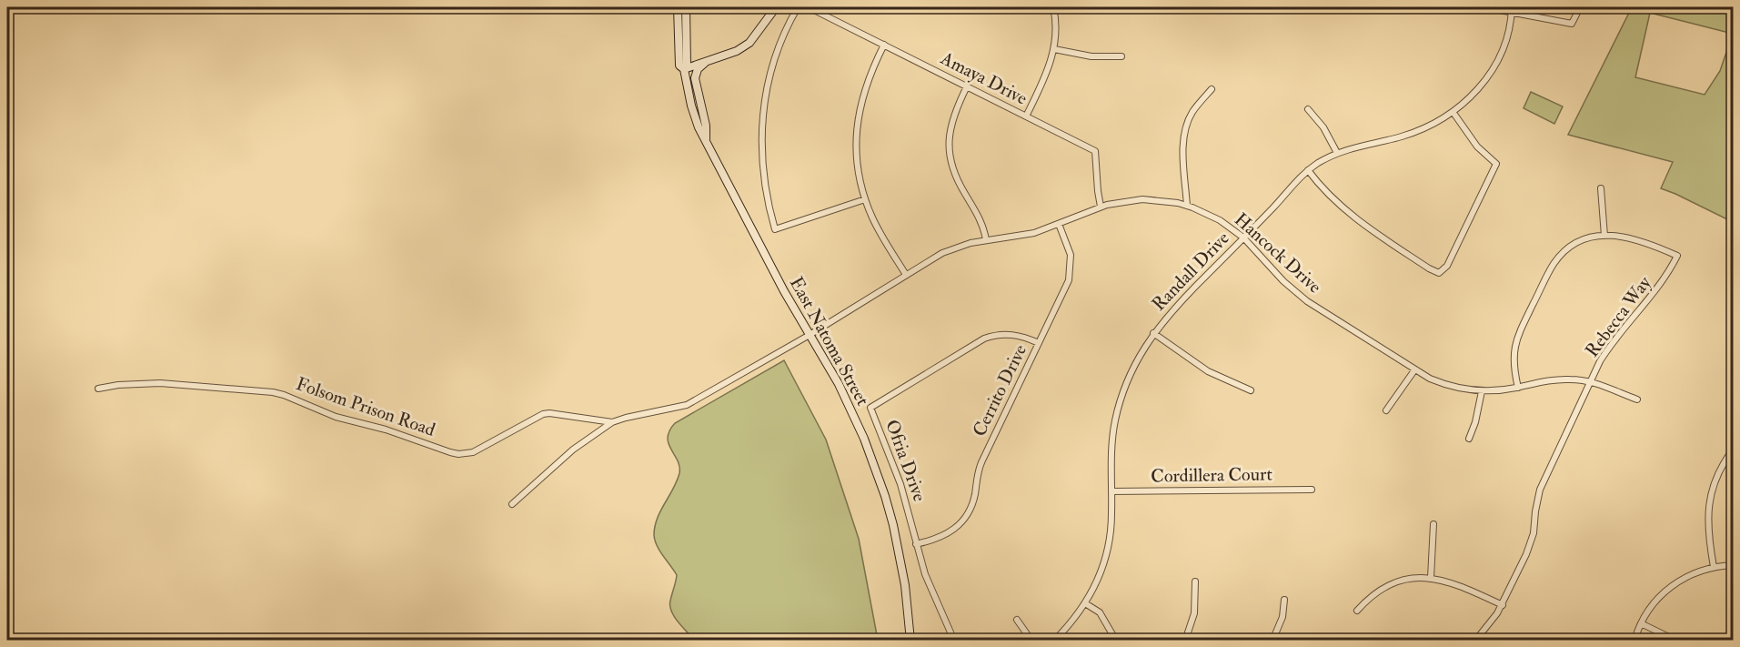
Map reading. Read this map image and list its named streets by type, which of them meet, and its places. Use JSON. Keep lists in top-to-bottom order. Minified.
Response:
{"streets":{"main road":["East Natoma Street"],"street":["Amaya Drive","Hancock Drive","Randall Drive","Rebecca Way","Cerrito Drive","Folsom Prison Road","Ofria Drive","Cordillera Court"]},"crossings":[["Amaya Drive","Hancock Drive"],["Hancock Drive","Randall Drive"],["Hancock Drive","Rebecca Way"],["Hancock Drive","East Natoma Street"],["Hancock Drive","Cerrito Drive"],["Hancock Drive","Folsom Prison Road"],["Randall Drive","Cordillera Court"],["East Natoma Street","Folsom Prison Road"],["Cerrito Drive","Ofria Drive"]]}
